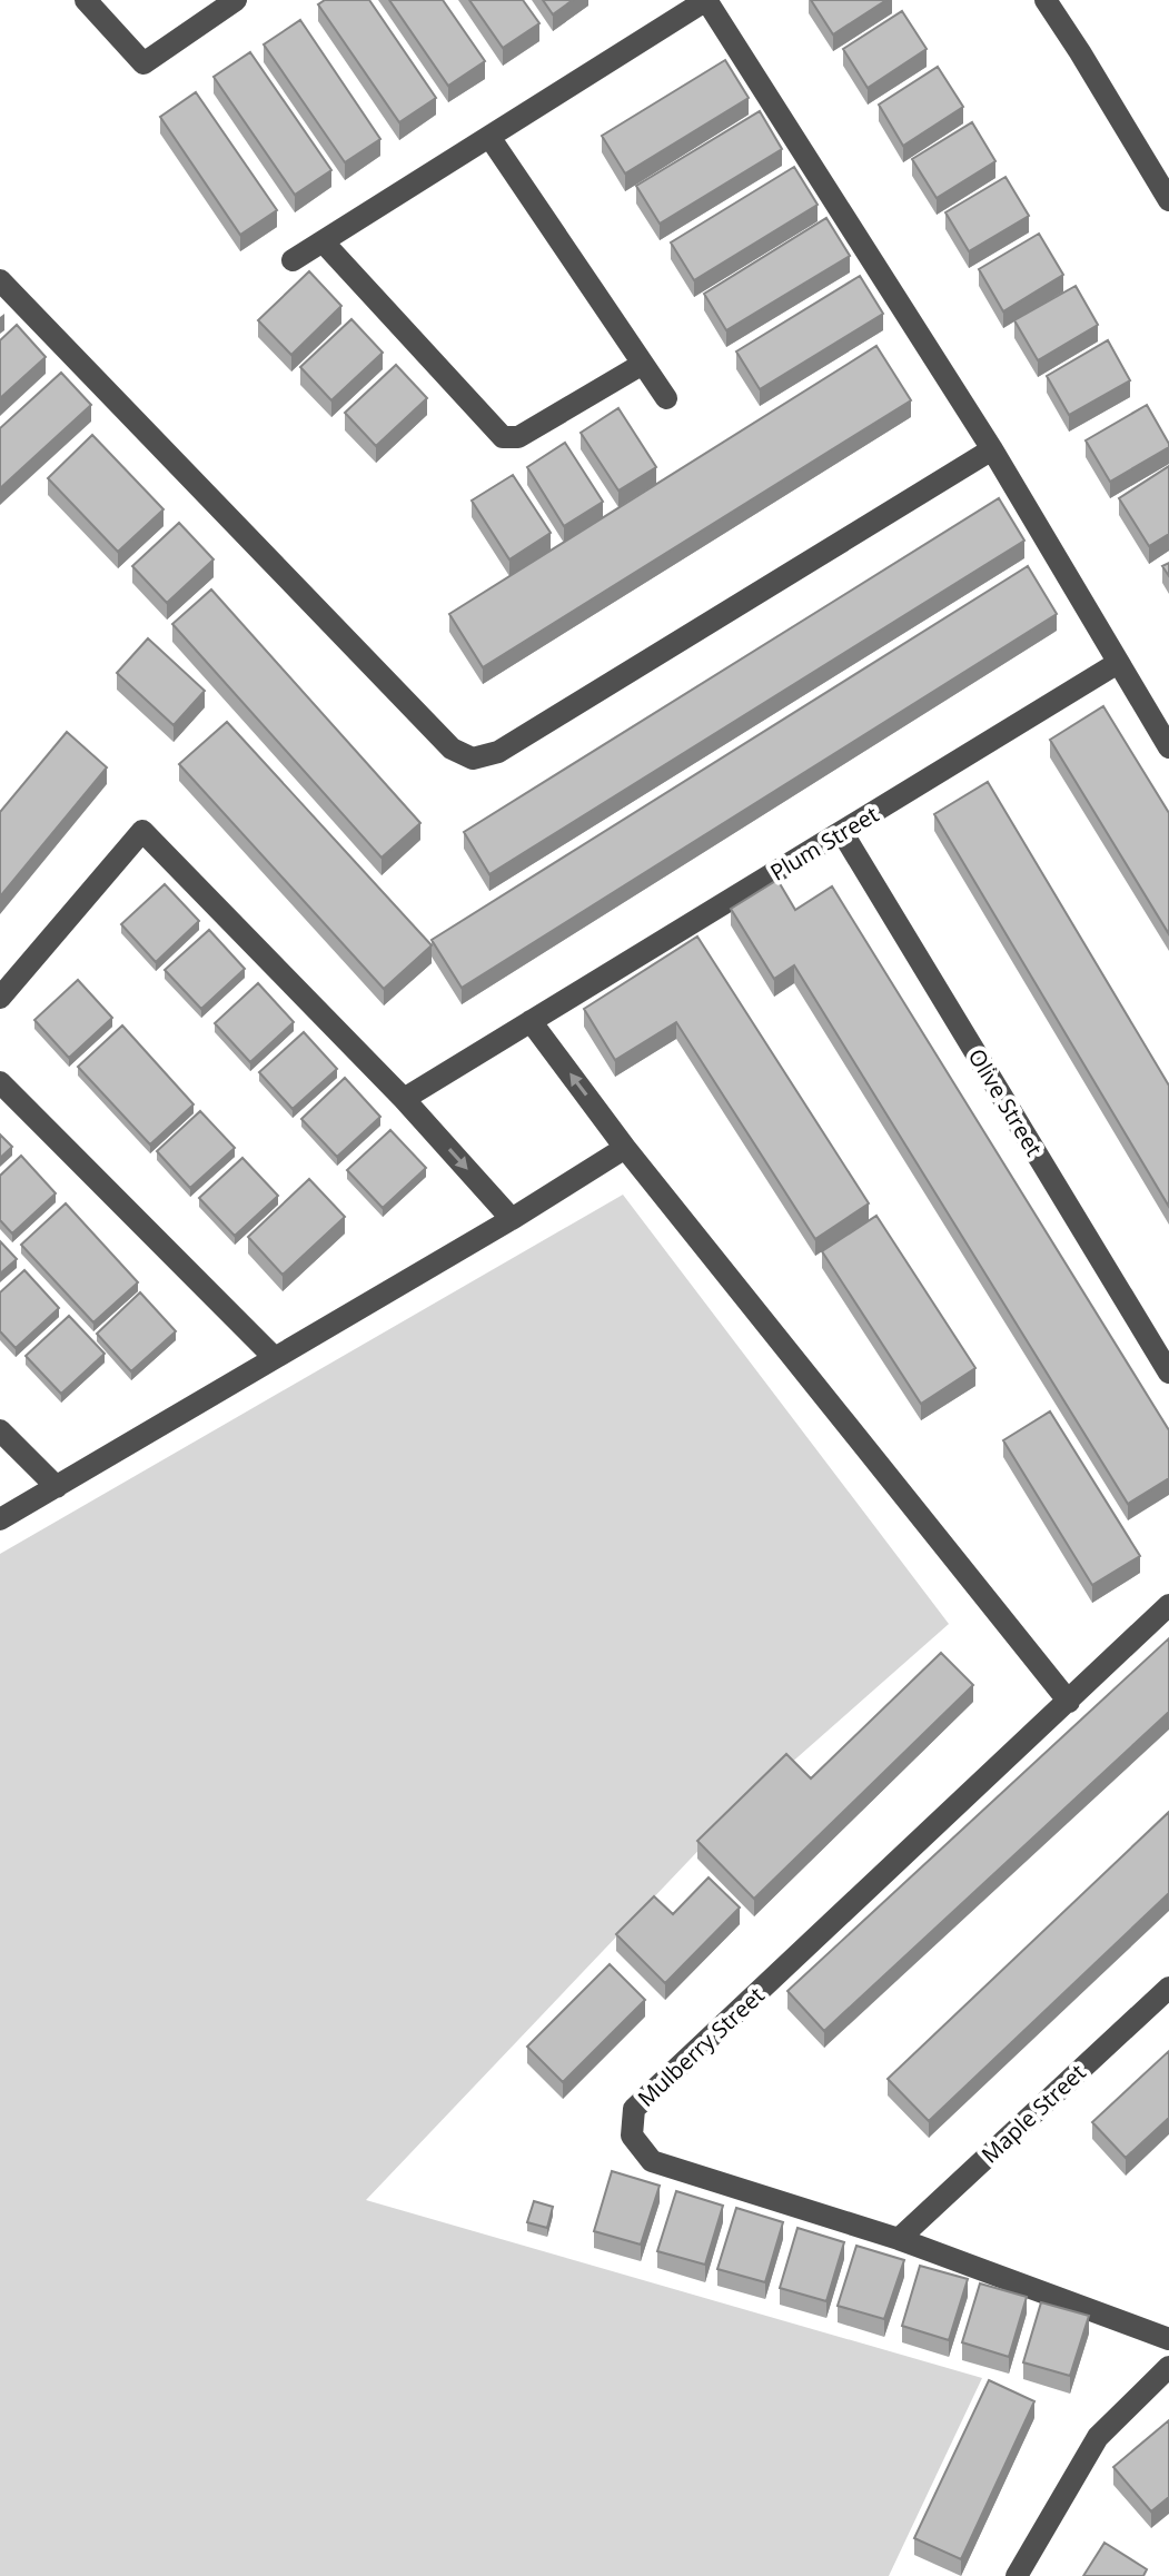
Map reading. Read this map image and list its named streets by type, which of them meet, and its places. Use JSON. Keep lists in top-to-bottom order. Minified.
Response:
{"streets":{"street":["Plum Street","Olive Street","Mulberry Street","Maple Street"]},"crossings":[["Plum Street","Olive Street"],["Mulberry Street","Maple Street"]]}
